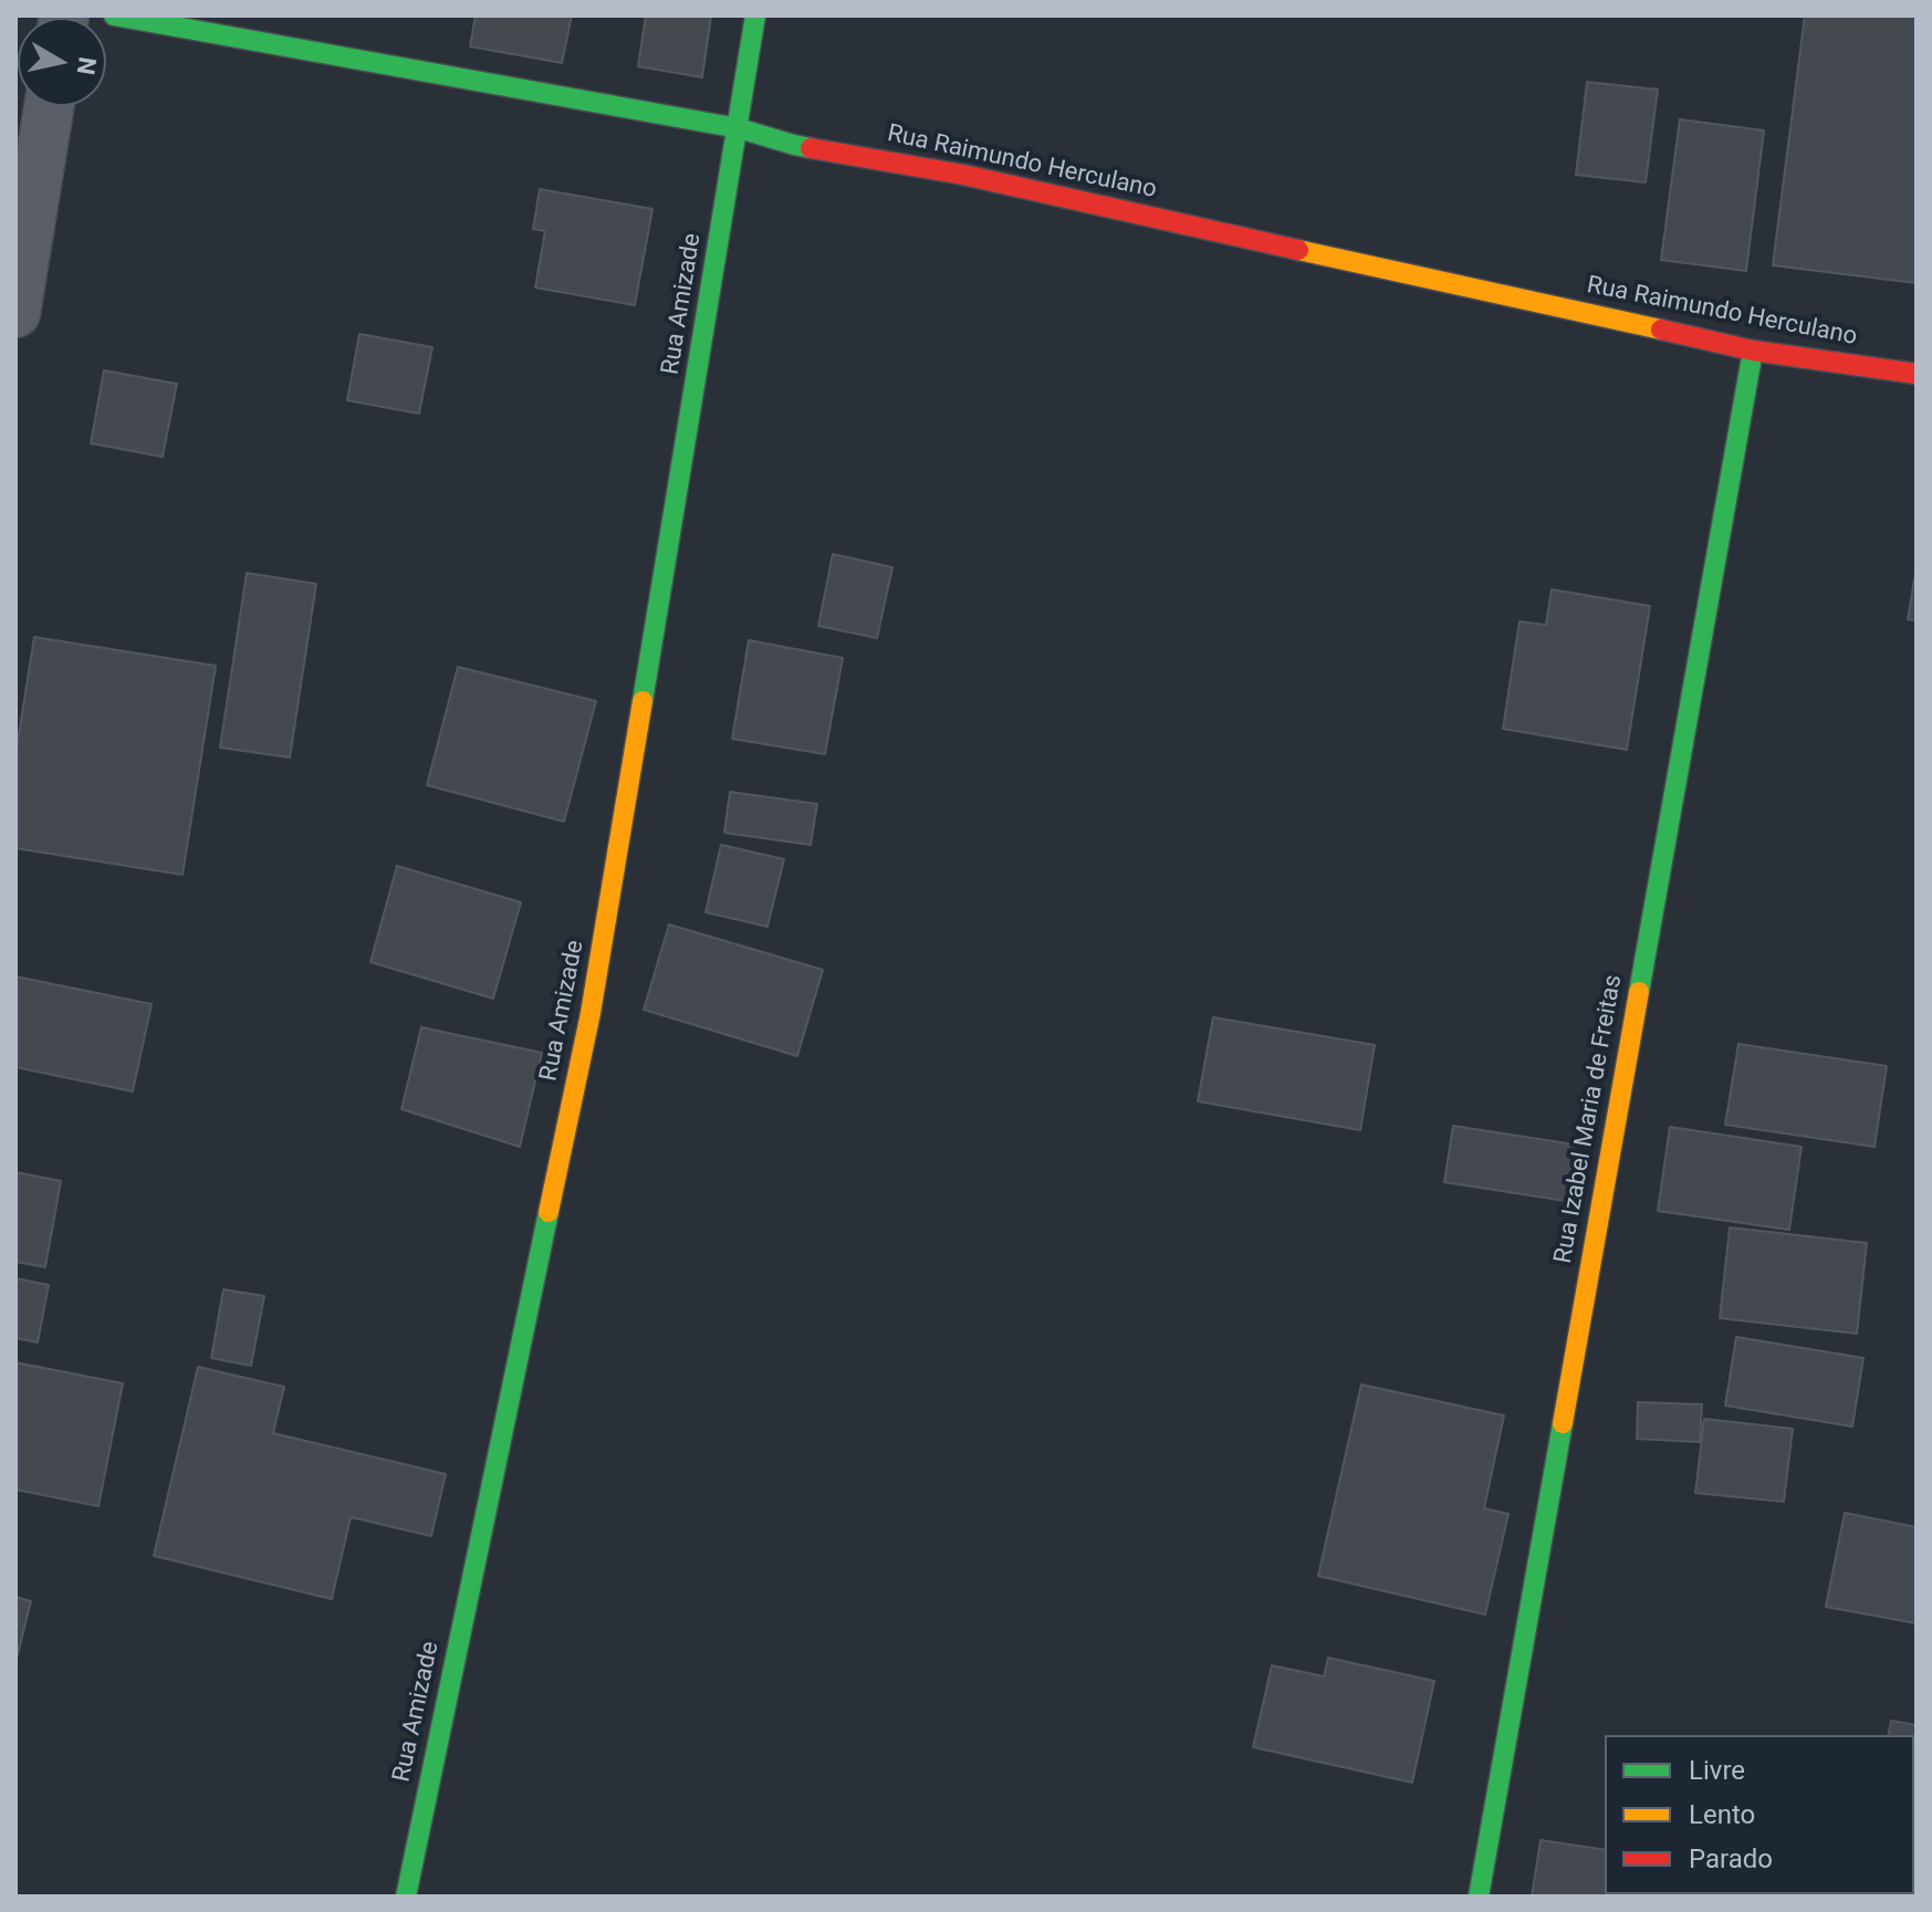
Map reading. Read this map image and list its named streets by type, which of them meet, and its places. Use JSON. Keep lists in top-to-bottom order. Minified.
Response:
{"streets":{"street":["Rua Raimundo Herculano","Rua Amizade","Rua Izabel Maria de Freitas"]},"crossings":[["Rua Raimundo Herculano","Rua Amizade"],["Rua Raimundo Herculano","Rua Izabel Maria de Freitas"]],"legend":["Livre","Lento","Parado"],"north":"right"}
